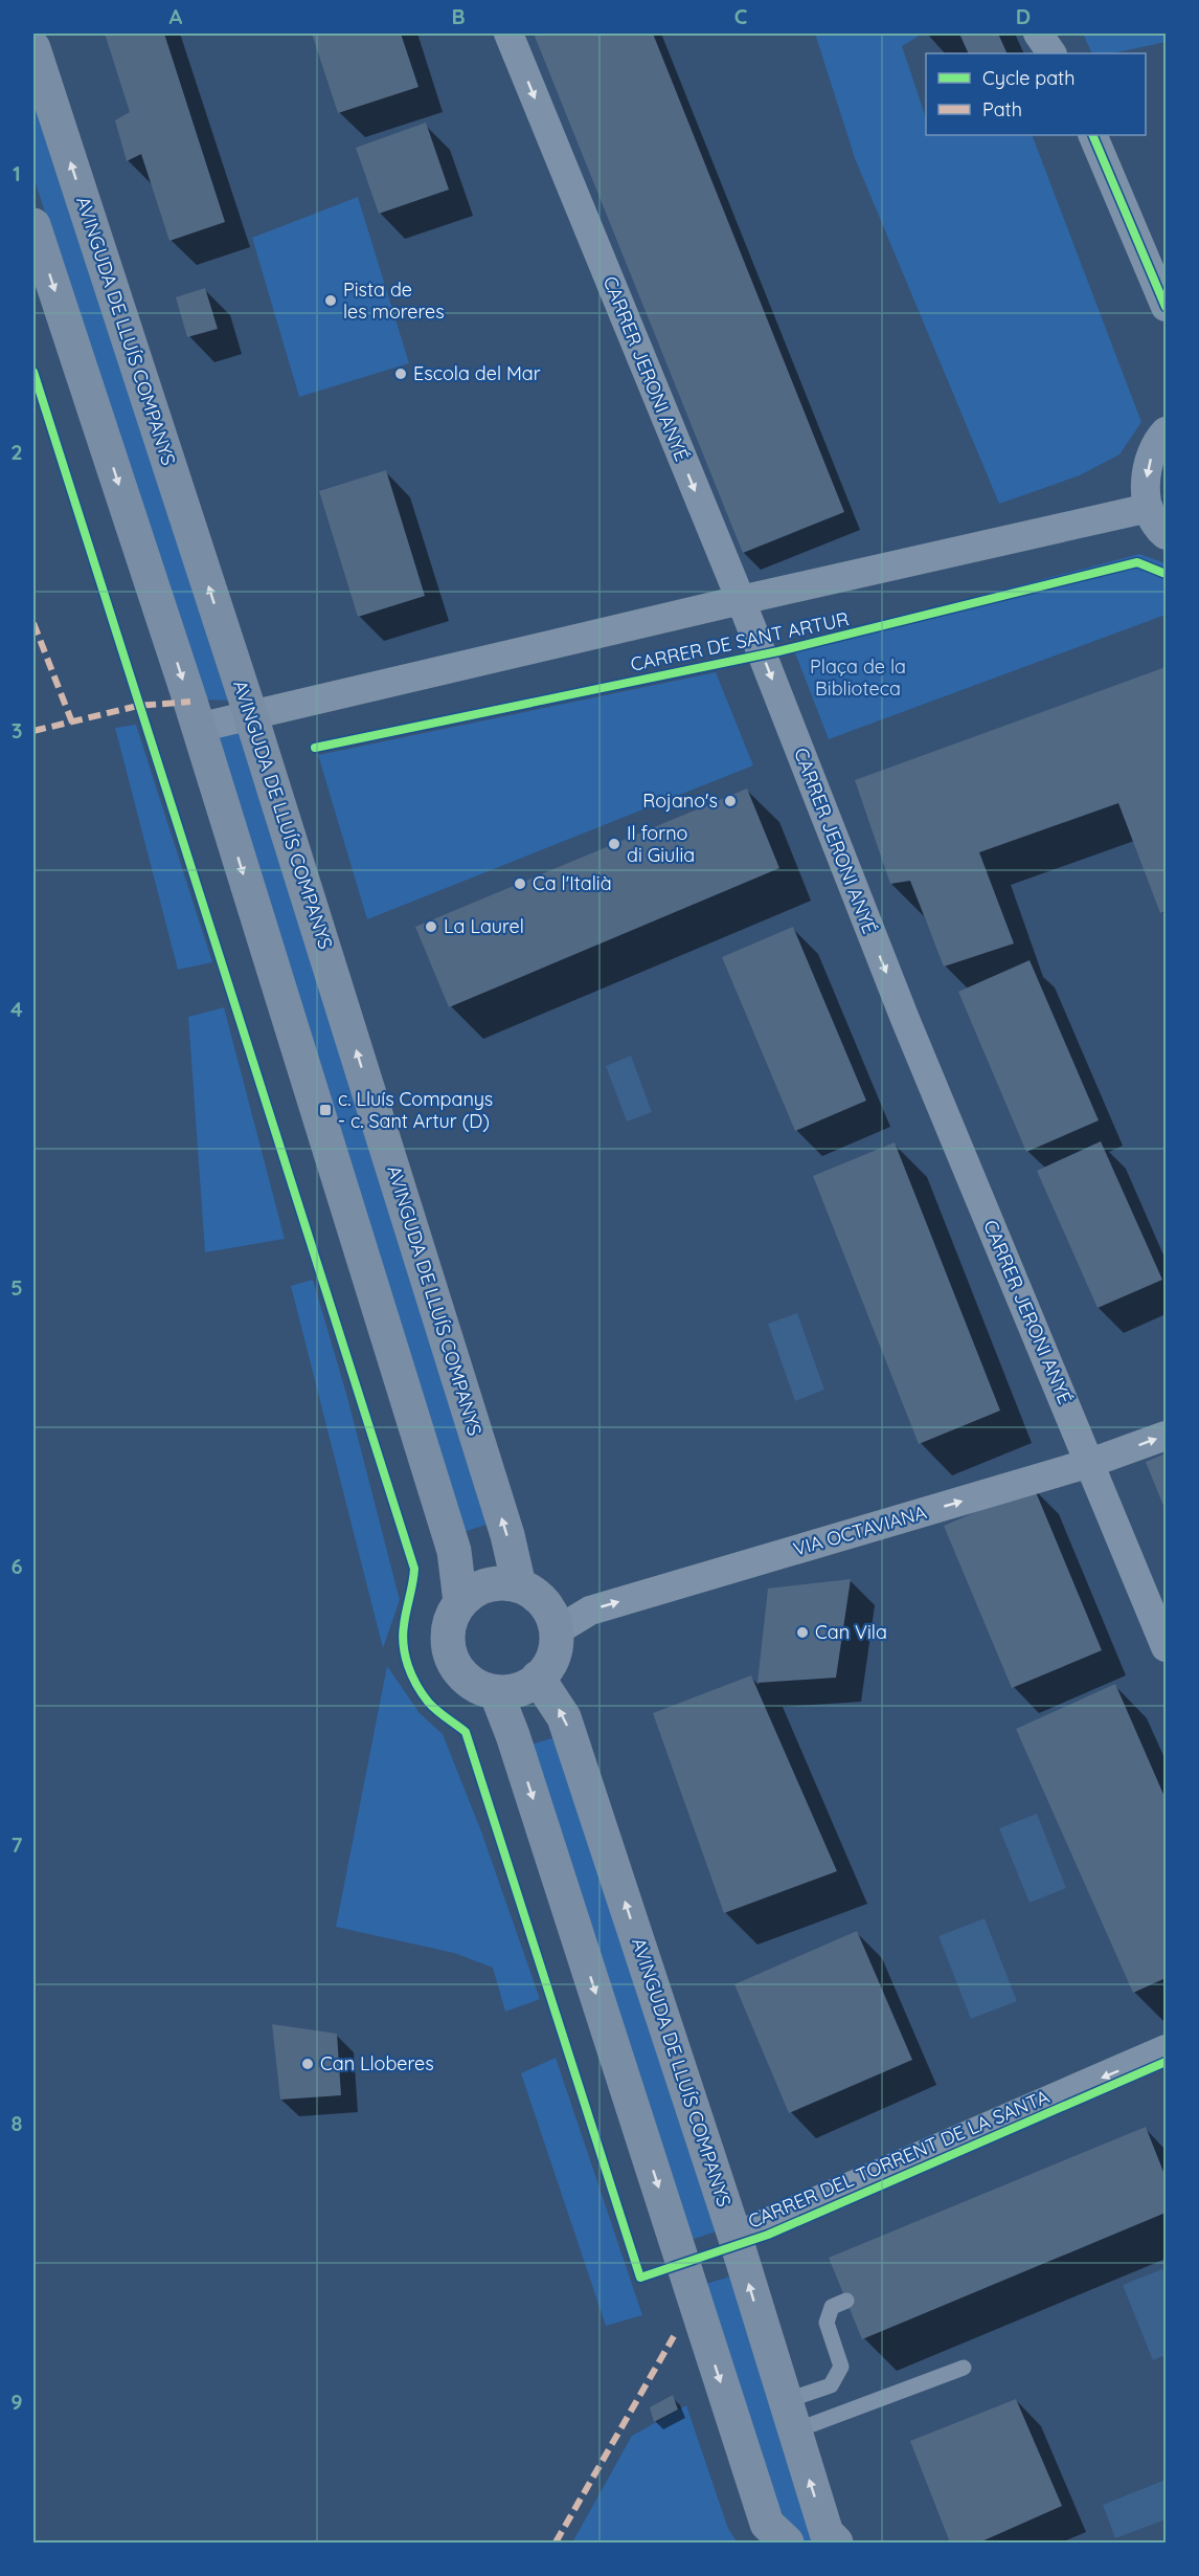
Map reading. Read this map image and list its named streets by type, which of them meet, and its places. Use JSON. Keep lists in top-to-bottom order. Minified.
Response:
{"streets":{"street":["AVINGUDA DE LLUÍS COMPANYS","CARRER JERONI ANYÉ","CARRER DE SANT ARTUR","VIA OCTAVIANA","CARRER DEL TORRENT DE LA SANTA"]},"crossings":[["AVINGUDA DE LLUÍS COMPANYS","CARRER DE SANT ARTUR"],["AVINGUDA DE LLUÍS COMPANYS","VIA OCTAVIANA"],["AVINGUDA DE LLUÍS COMPANYS","CARRER DEL TORRENT DE LA SANTA"],["CARRER JERONI ANYÉ","CARRER DE SANT ARTUR"],["CARRER JERONI ANYÉ","VIA OCTAVIANA"]],"one_way":["CARRER JERONI ANYÉ","VIA OCTAVIANA","CARRER DEL TORRENT DE LA SANTA"],"parks":["Plaça de la Biblioteca"],"places":{"other":["Pista de les moreres","Escola del Mar","Rojano's","Il forno di Giulia","Ca l'Italià","La Laurel","Can Vila","Can Lloberes"],"transit":["c. Lluís Companys - c. Sant Artur (D)"]},"legend":["Cycle path","Path"],"grid":{"columns":["A","B","C","D"],"rows":["1","2","3","4","5","6","7","8","9"]}}
